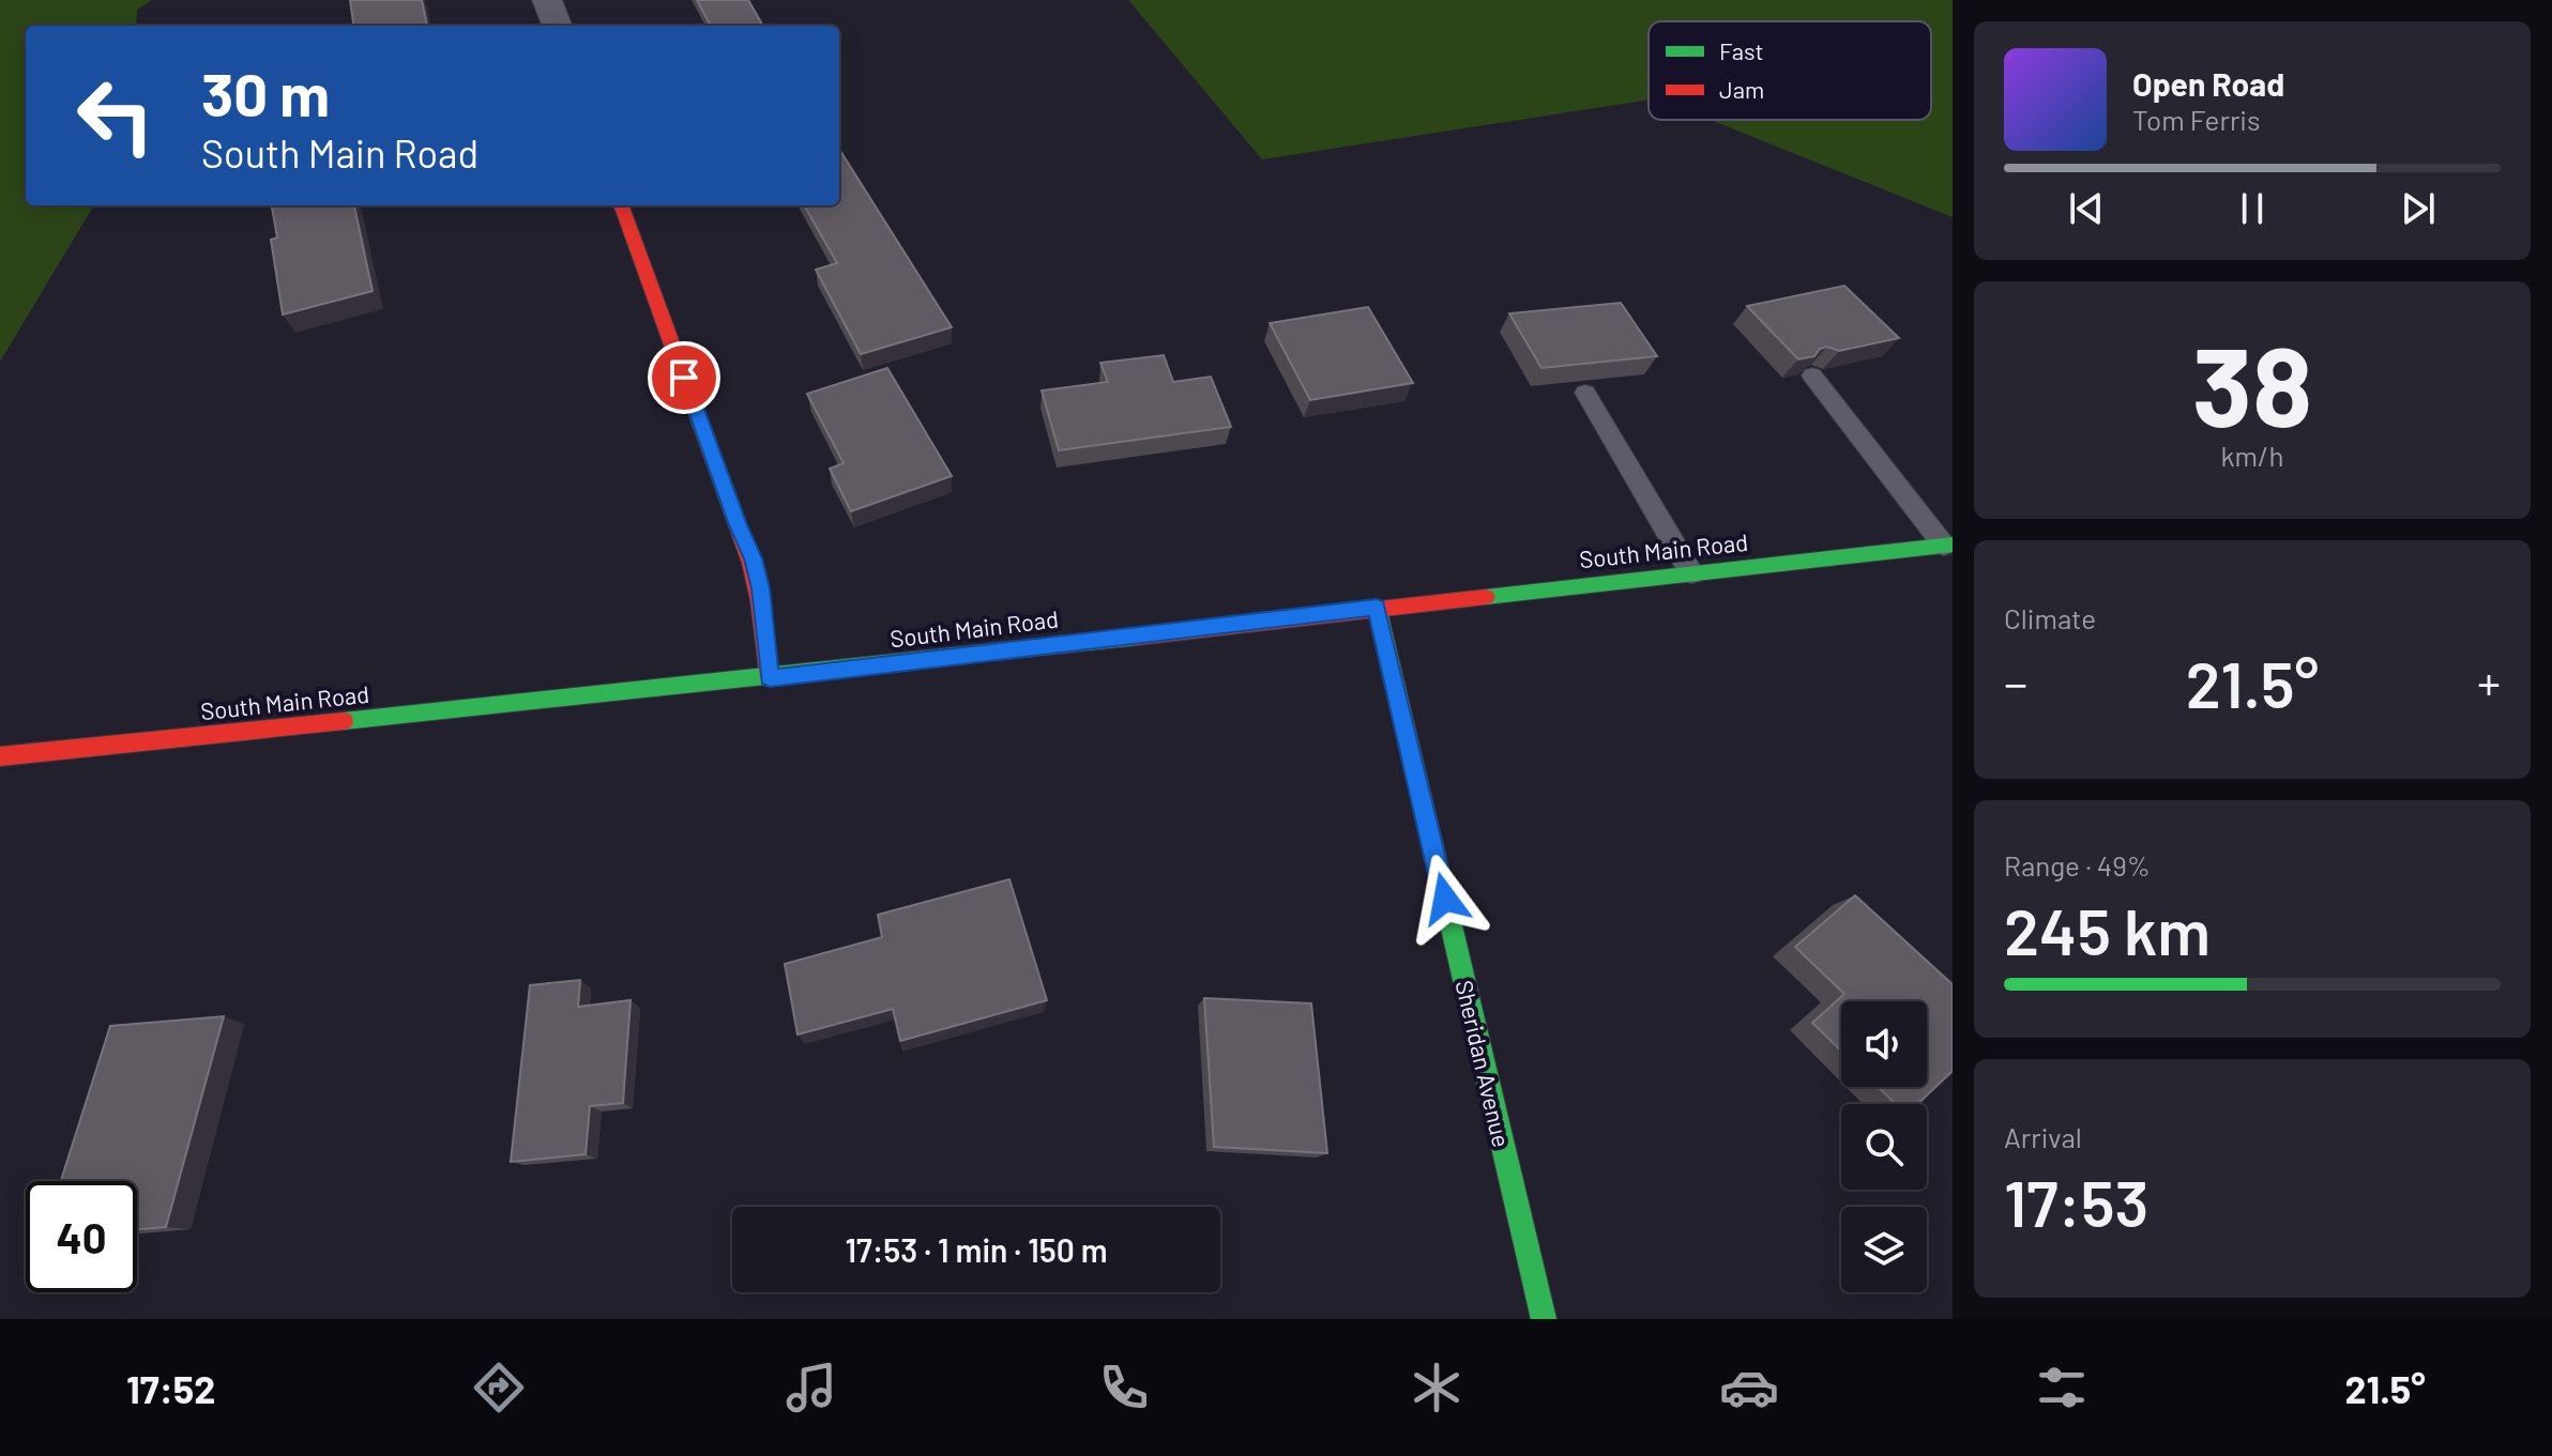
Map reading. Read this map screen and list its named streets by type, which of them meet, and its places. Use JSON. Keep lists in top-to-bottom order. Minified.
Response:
{"streets":{"main road":["South Main Road","Sheridan Avenue"]},"crossings":[["South Main Road","Sheridan Avenue"]],"legend":["Fast","Jam"],"page":{"turn":["30 m","South Main Road"],"song":["Open Road","Tom Ferris"],"tile":[["38","km/h"],"Climate",["Range · 49%","245 km"],["Arrival","17:53"]],"heat":["−","21.5°","+"],"limit":"40","trip":"17:53 · 1 min · 150 m","tabs":["17:52","21.5°"]}}
